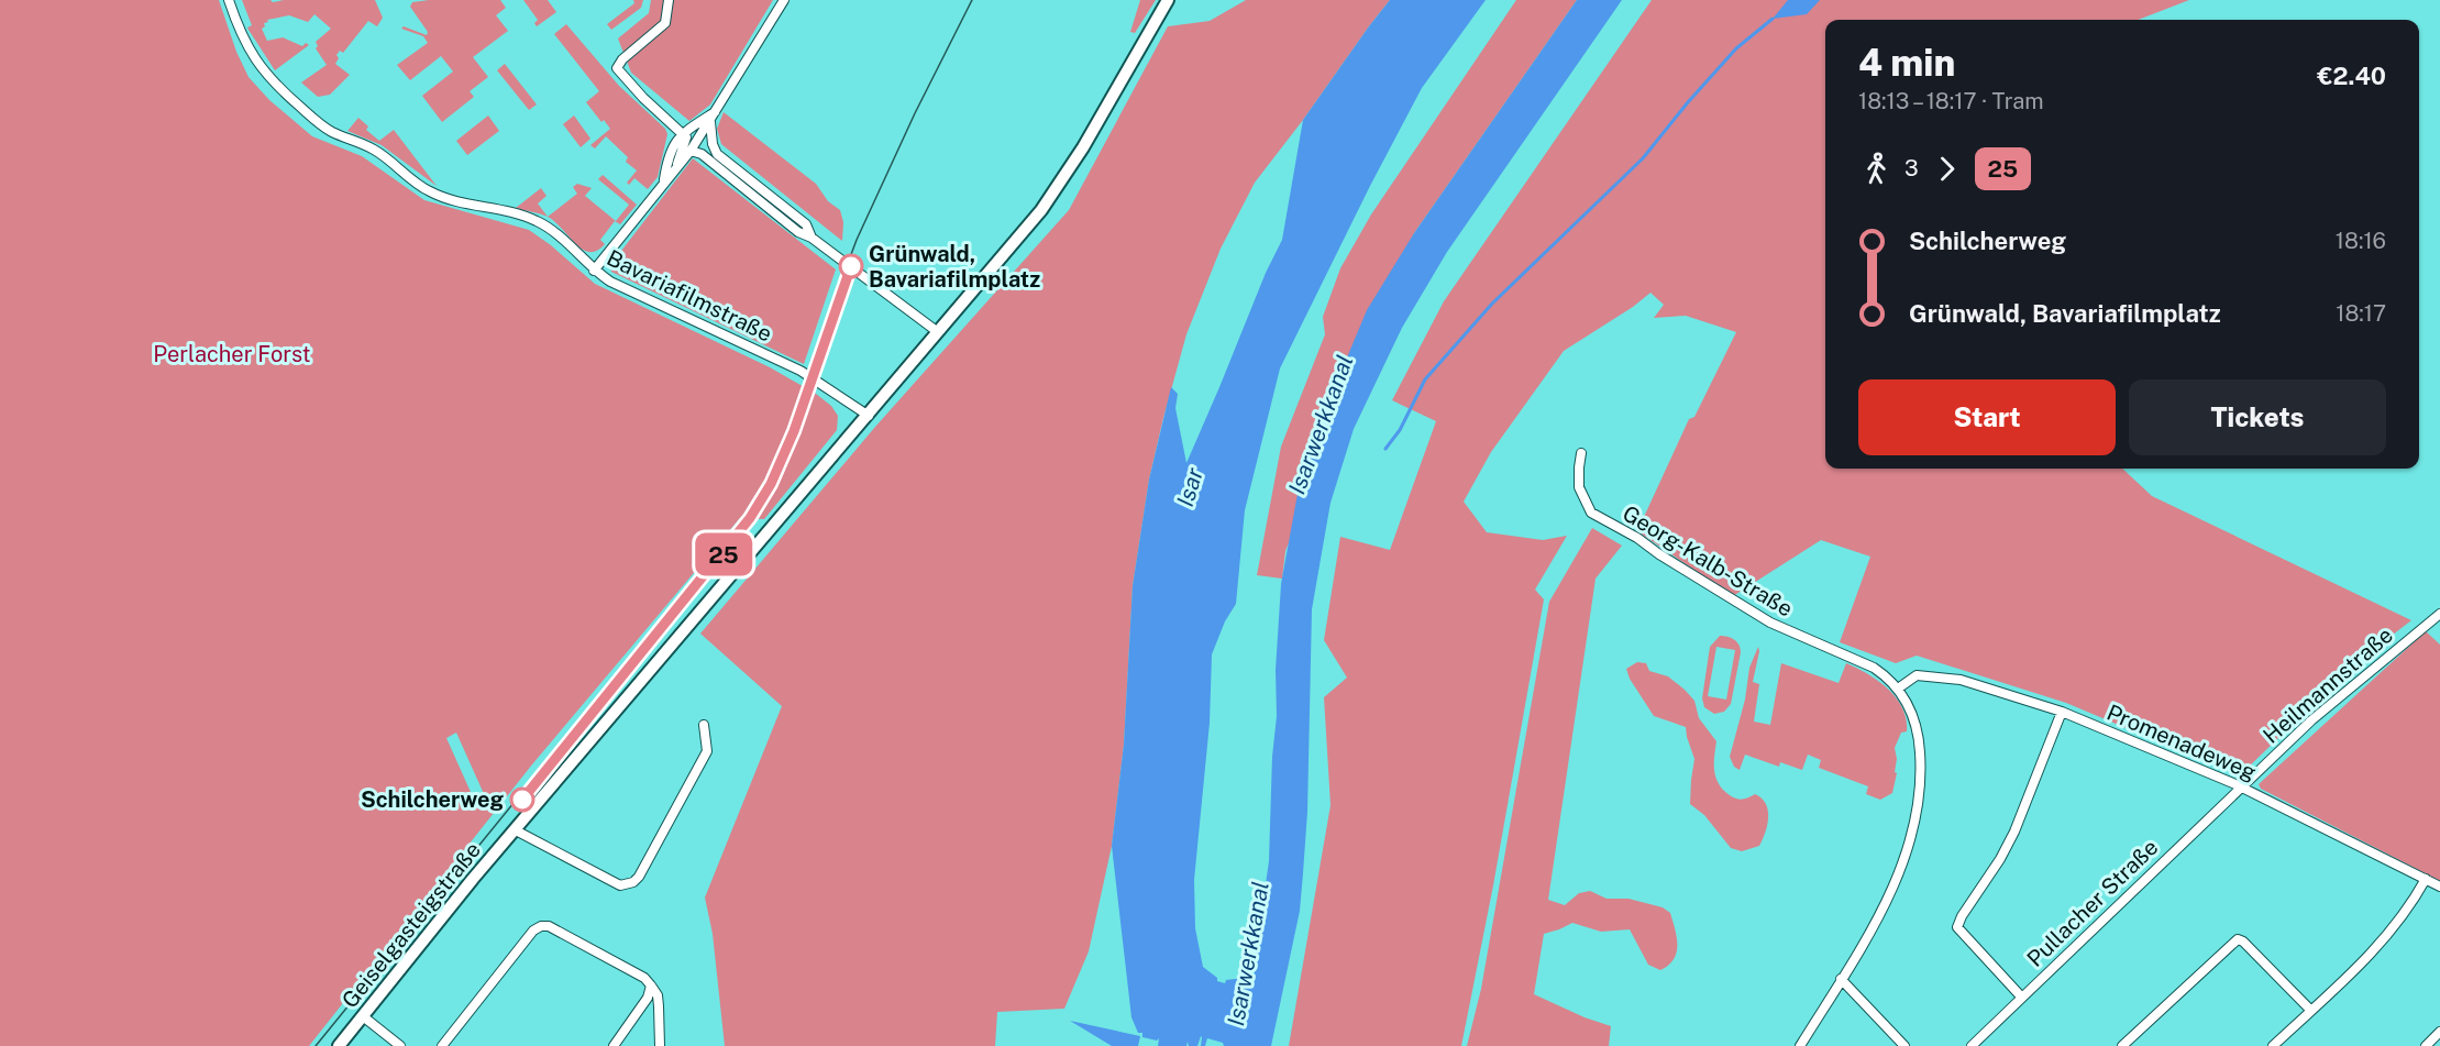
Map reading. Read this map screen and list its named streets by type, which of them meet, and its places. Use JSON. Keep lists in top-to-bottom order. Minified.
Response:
{"streets":{"main road":["Geiselgasteigstraße"],"street":["Bavariafilmstraße","Georg-Kalb-Straße","Heilmannstraße","Promenadeweg","Pullacher Straße"]},"crossings":[["Bavariafilmstraße","Geiselgasteigstraße"],["Georg-Kalb-Straße","Promenadeweg"],["Heilmannstraße","Promenadeweg"],["Heilmannstraße","Pullacher Straße"],["Promenadeweg","Pullacher Straße"]],"water":["Isarwerkkanal","Isar"],"parks":["Perlacher Forst"],"places":["Grünwald, Bavariafilmplatz","Schilcherweg"],"lines":["tram line 25"],"page":{"on_map":"25","heading":["4 min","18:13 – 18:17 · Tram","€2.40"],"legs":["3","25"],"list":[{"name":"Schilcherweg","value":"18:16"},{"name":"Grünwald, Bavariafilmplatz","value":"18:17"}],"buttons":["Start","Tickets"]}}
